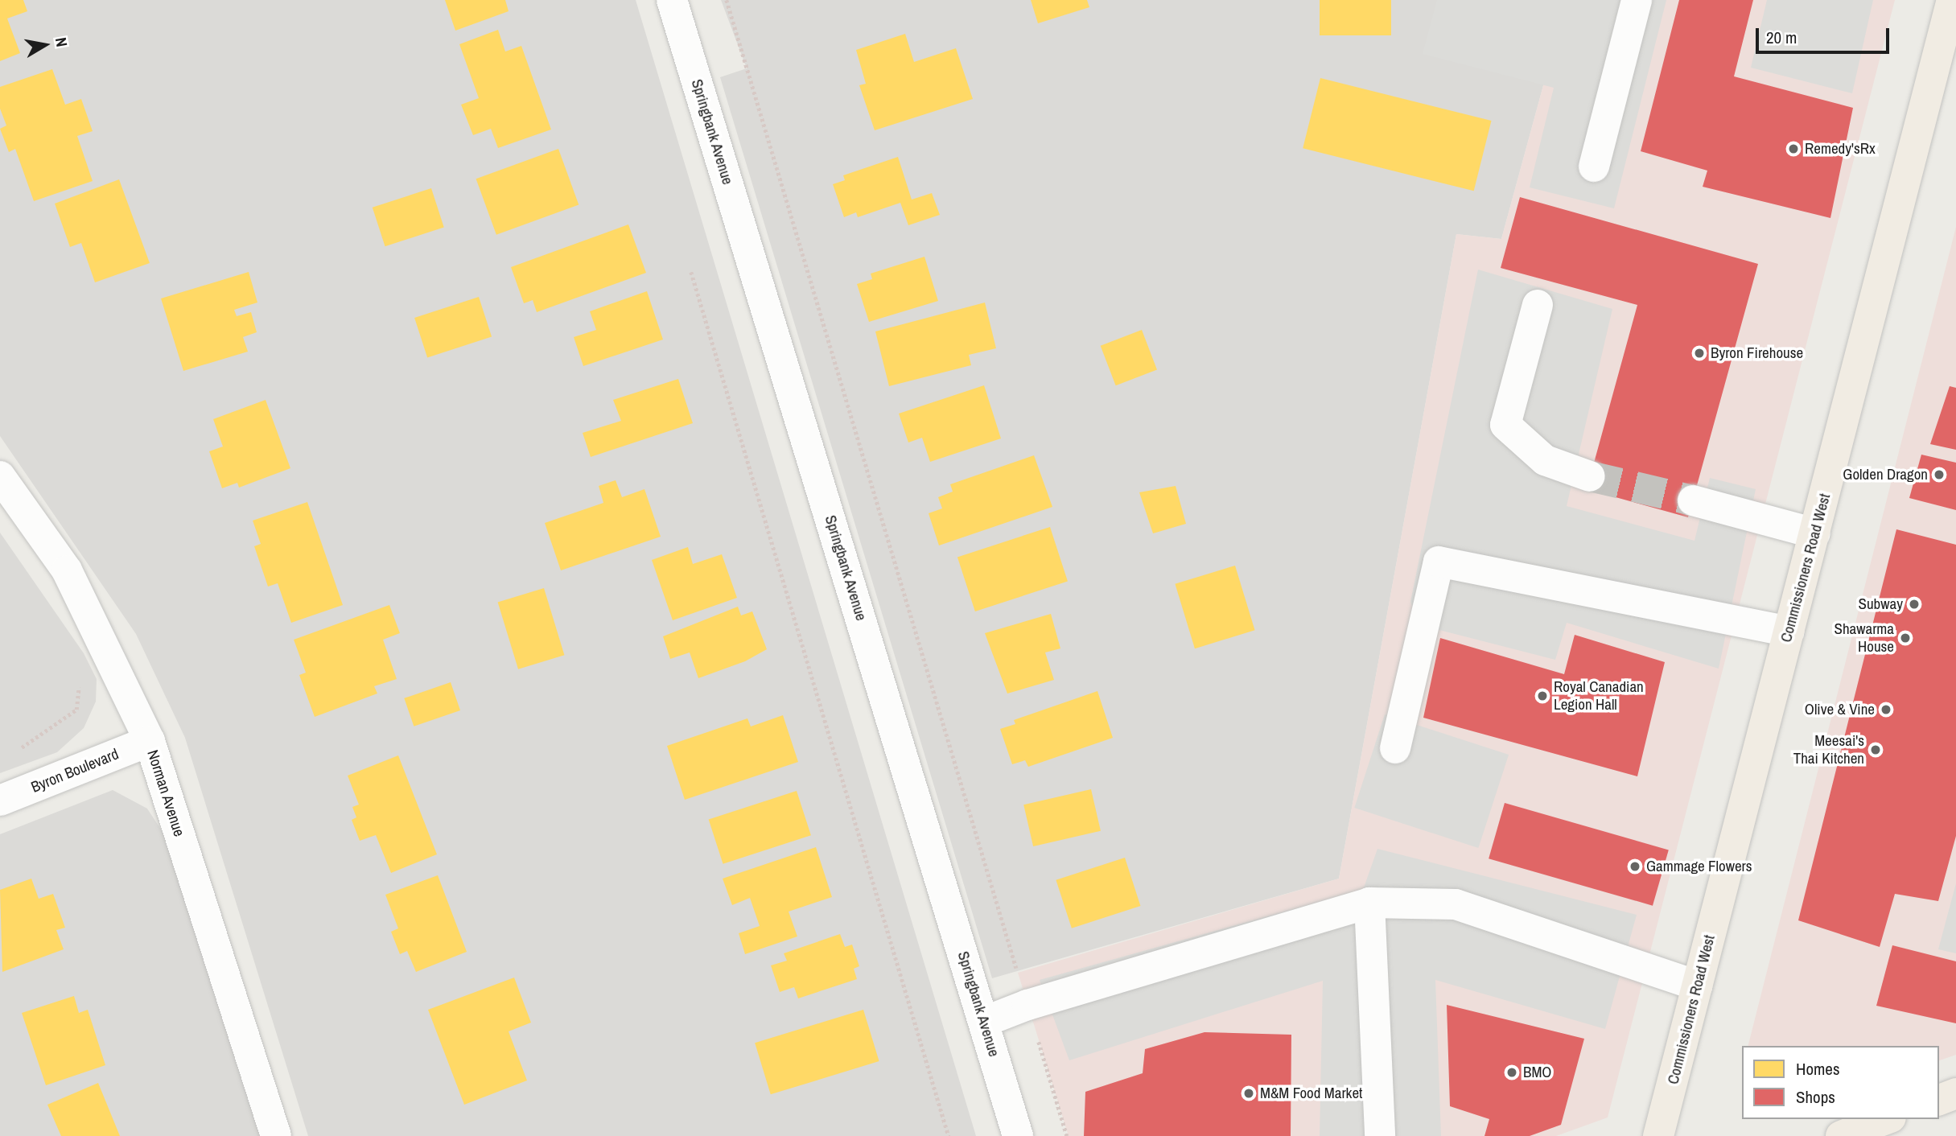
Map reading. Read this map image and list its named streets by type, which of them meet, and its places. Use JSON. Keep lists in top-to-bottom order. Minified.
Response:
{"streets":{"main road":["Commissioners Road West"],"street":["Springbank Avenue","Byron Boulevard","Norman Avenue"]},"crossings":[["Byron Boulevard","Norman Avenue"]],"places":["Remedy'sRx","Byron Firehouse","Golden Dragon","Subway","Shawarma House","Royal Canadian Legion Hall","Olive & Vine","Meesai's Thai Kitchen","Gammage Flowers","BMO","M&M Food Market"],"legend":["Homes","Shops"],"scale_bar":"20 m","north":"right"}
